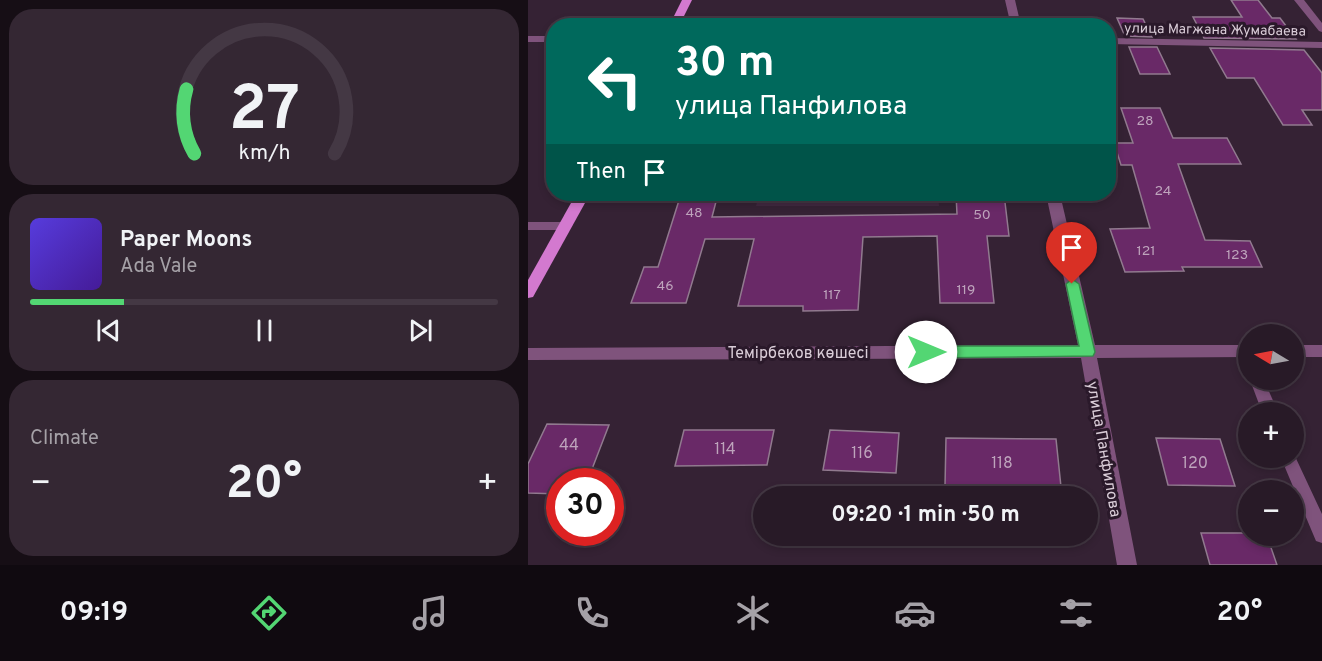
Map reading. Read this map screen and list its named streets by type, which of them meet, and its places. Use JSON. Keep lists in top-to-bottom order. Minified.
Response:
{"streets":{"street":["улица Магжана Жумабаева","Темірбеков көшесі","улица Панфилова"]},"crossings":[["Темірбеков көшесі","улица Панфилова"]],"house_numbers":["28","24","48","50","121","123","46","119","117","44","114","116","118","120"],"north":"left","page":{"turn":["30 m","улица Панфилова"],"then":"Then","song":["Paper Moons","Ada Vale"],"map_buttons":["+","−"],"tile":"Climate","heat":["−","20°","+"],"limit":"30","trip":"09:20 · 1 min · 50 m","tabs":["09:19","20°"],"gauge":["27","km/h"]}}
